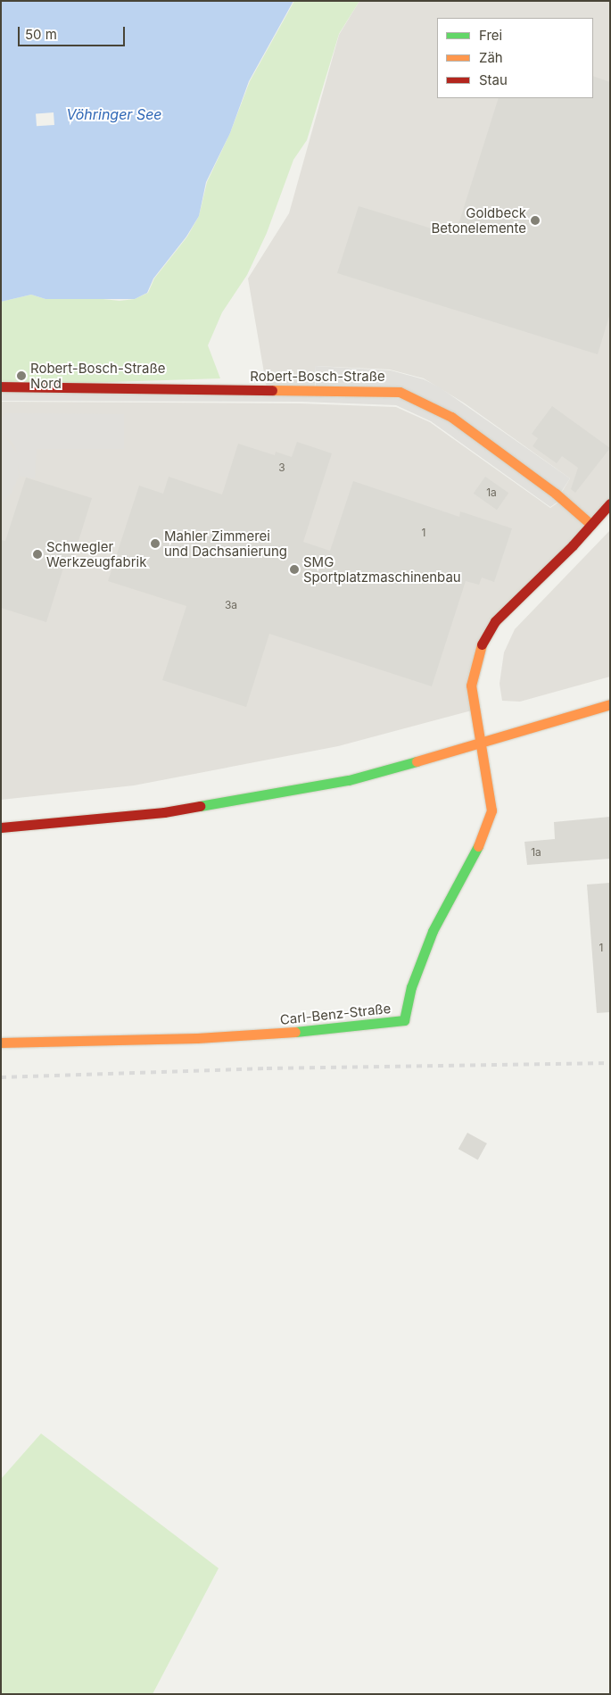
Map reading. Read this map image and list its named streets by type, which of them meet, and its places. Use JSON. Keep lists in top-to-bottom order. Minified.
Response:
{"streets":{"street":["Robert-Bosch-Straße","Carl-Benz-Straße"]},"water":["Vöhringer See"],"places":["Goldbeck Betonelemente","Robert-Bosch-Straße Nord","Mahler Zimmerei und Dachsanierung","Schwegler Werkzeugfabrik","SMG Sportplatzmaschinenbau"],"house_numbers":["3","1a","1","3a","1a","1"],"legend":["Frei","Zäh","Stau"],"scale_bar":"50 m"}
